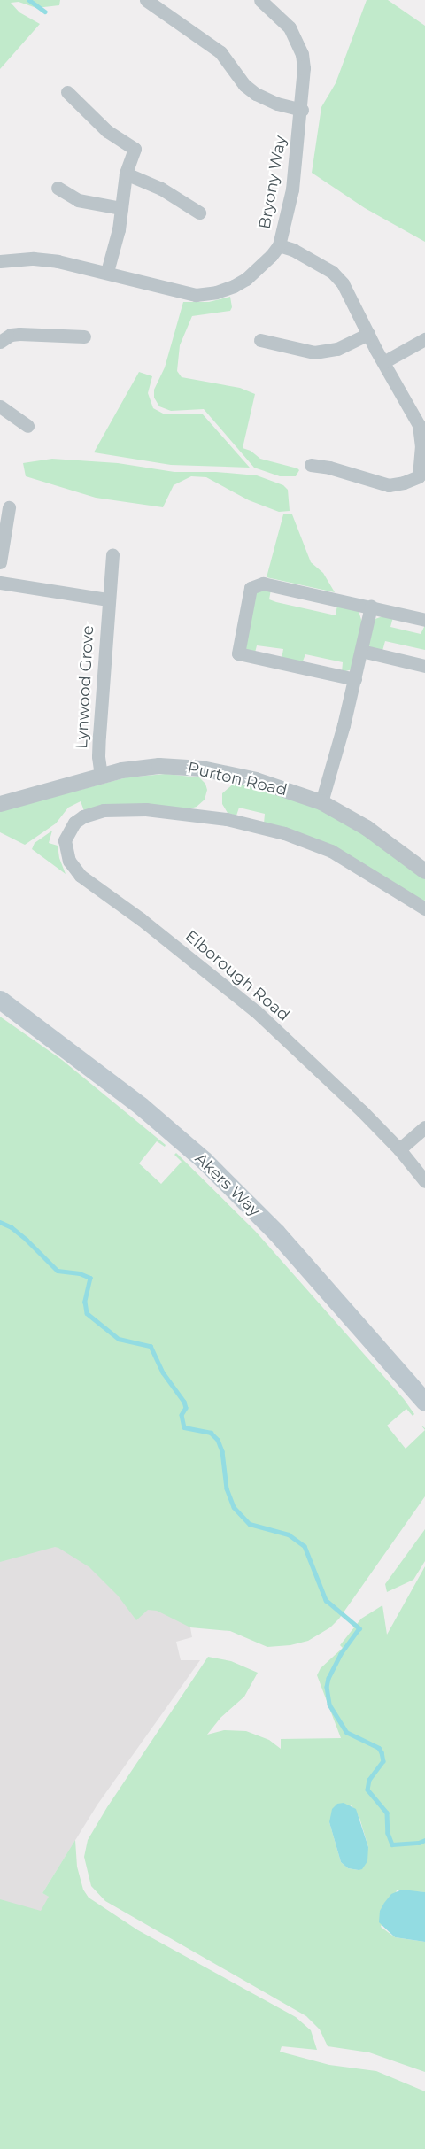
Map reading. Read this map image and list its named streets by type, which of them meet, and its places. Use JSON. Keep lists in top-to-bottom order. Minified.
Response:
{"streets":{"main road":["Akers Way"],"street":["Bryony Way","Lynwood Grove","Purton Road","Elborough Road"]},"crossings":[["Lynwood Grove","Purton Road"]]}
